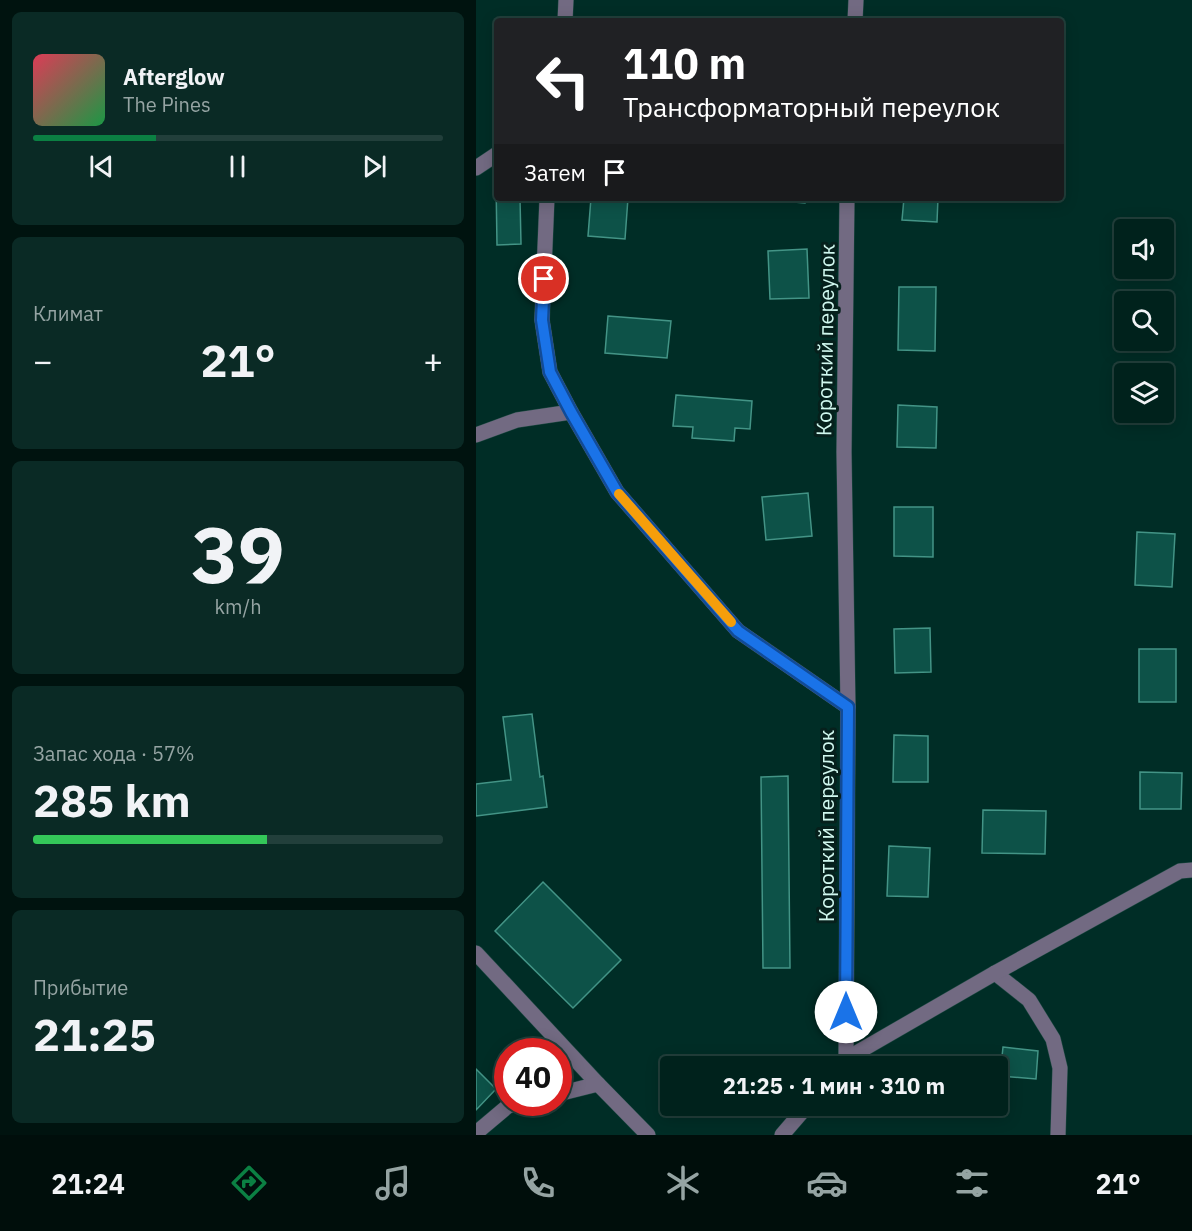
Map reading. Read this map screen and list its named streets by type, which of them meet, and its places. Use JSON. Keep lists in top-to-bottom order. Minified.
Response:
{"streets":{"street":["Короткий переулок"]},"page":{"turn":["110 m","Трансформаторный переулок"],"song":["Afterglow","The Pines"],"then":"Затем","tile":["Климат",["39","km/h"],["Запас хода · 57%","285 km"],["Прибытие","21:25"]],"heat":["−","21°","+"],"limit":"40","trip":"21:25 · 1 мин · 310 m","tabs":["21:24","21°"]}}
